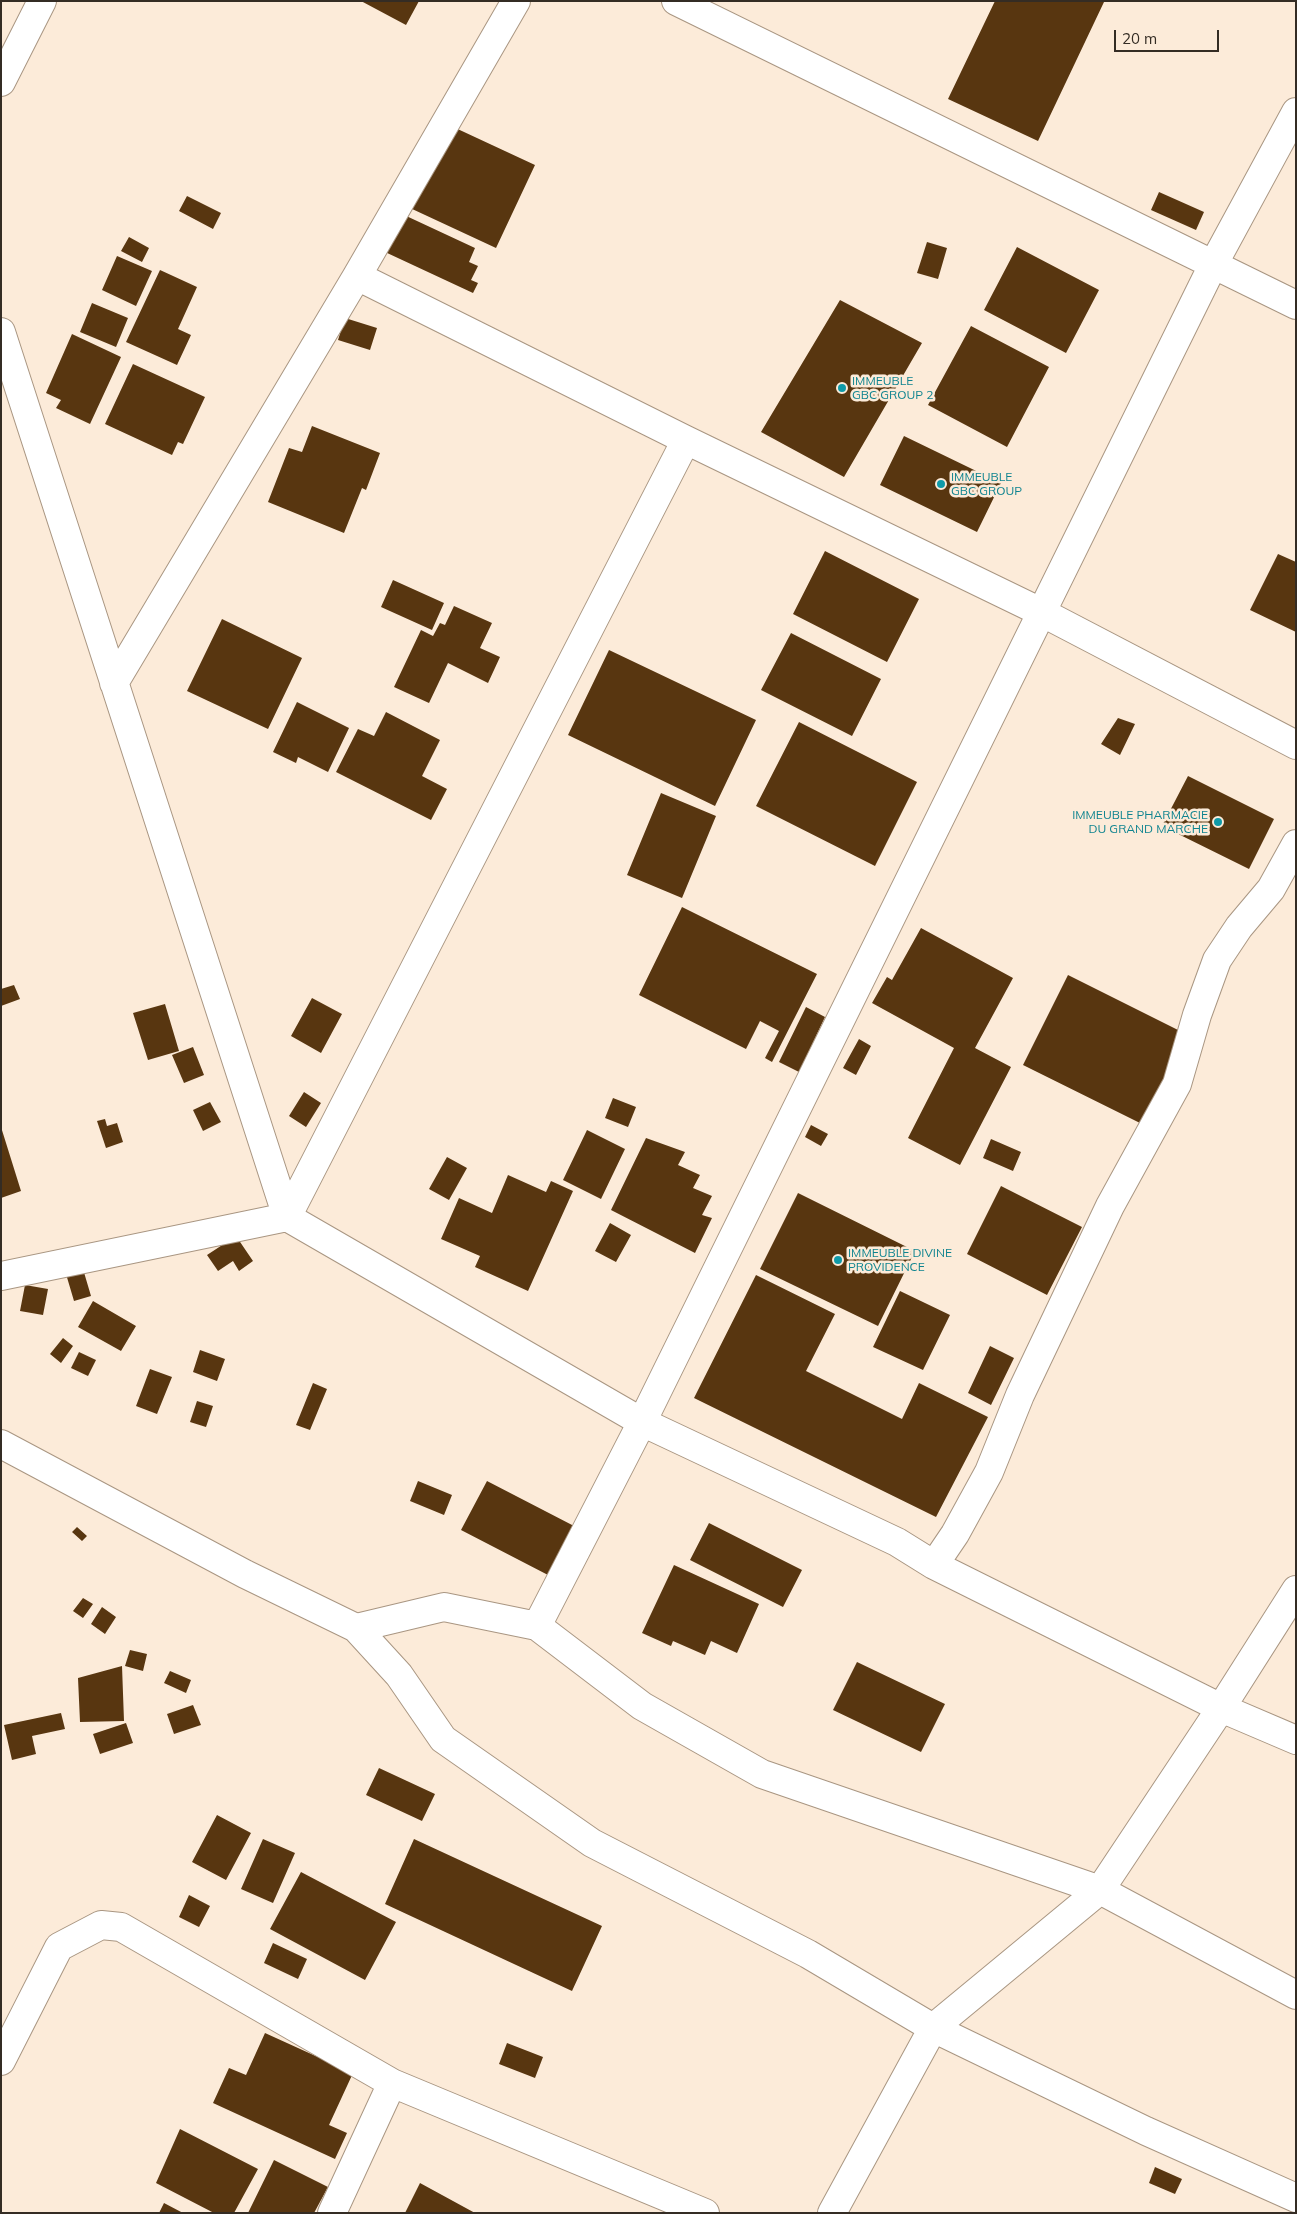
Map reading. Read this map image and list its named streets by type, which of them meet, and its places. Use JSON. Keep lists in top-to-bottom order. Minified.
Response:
{"places":["IMMEUBLE GBC GROUP 2","IMMEUBLE GBC GROUP","IMMEUBLE PHARMACIE DU GRAND MARCHE","IMMEUBLE DIVINE PROVIDENCE"],"scale_bar":"20 m"}
